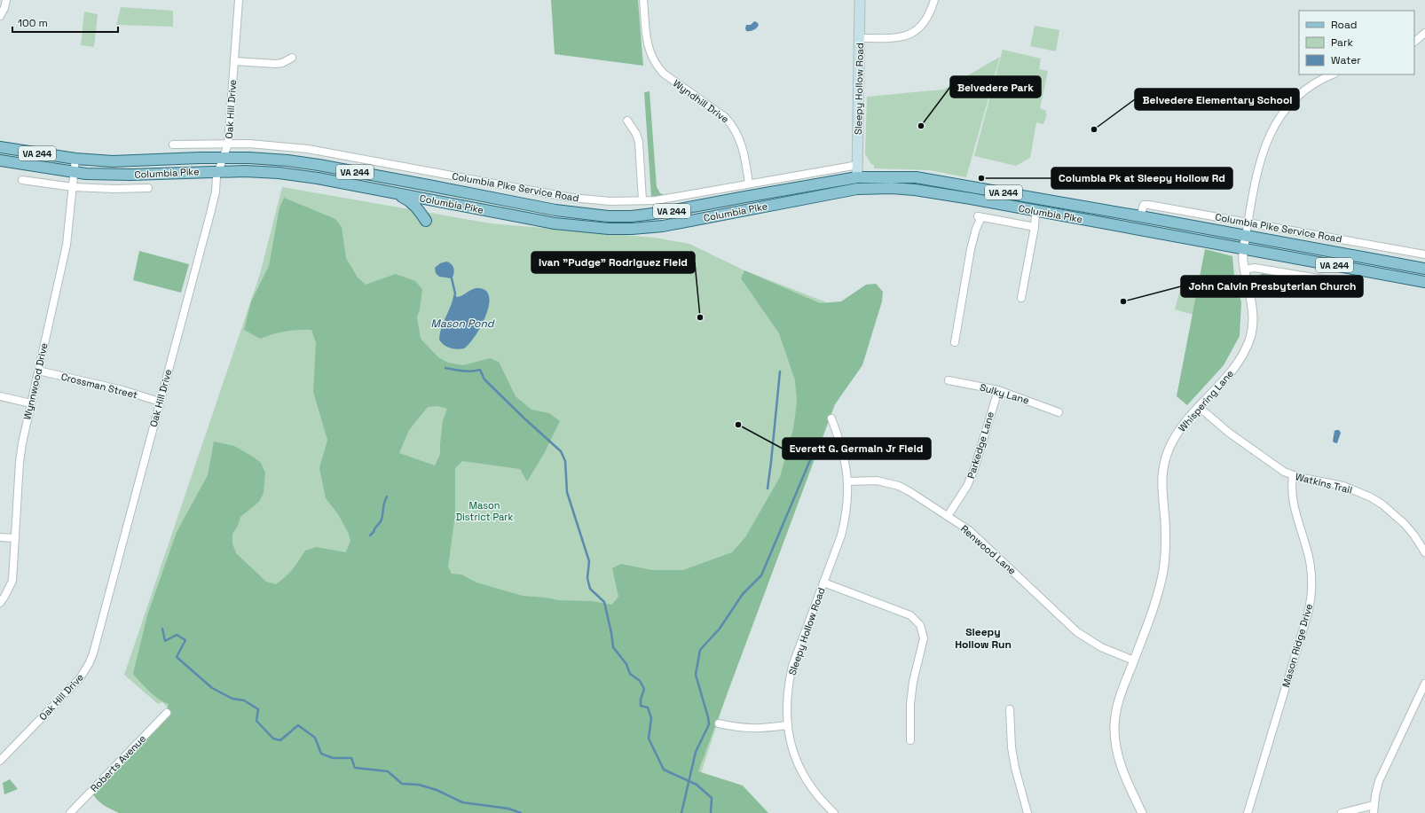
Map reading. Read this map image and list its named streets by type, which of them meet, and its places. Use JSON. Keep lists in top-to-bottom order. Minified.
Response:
{"streets":{"main road":["Sleepy Hollow Road","VA 244","Columbia Pike"],"street":["Wyndhill Drive","Oak Hill Drive","Columbia Pike Service Road","Wynnwood Drive","Crossman Street","Sulky Lane","Whispering Lane","Parkedge Lane","Watkins Trail","Renwood Lane","Mason Ridge Drive","Roberts Avenue"]},"crossings":[["Sleepy Hollow Road","Columbia Pike"],["Sleepy Hollow Road","Columbia Pike Service Road"],["Sleepy Hollow Road","Renwood Lane"],["Wyndhill Drive","Columbia Pike Service Road"],["Oak Hill Drive","Columbia Pike"],["Oak Hill Drive","Columbia Pike Service Road"],["Oak Hill Drive","Crossman Street"],["Columbia Pike","Columbia Pike Service Road"],["Columbia Pike","Wynnwood Drive"],["Columbia Pike","Whispering Lane"],["Columbia Pike Service Road","Whispering Lane"],["Wynnwood Drive","Crossman Street"],["Sulky Lane","Parkedge Lane"],["Whispering Lane","Watkins Trail"],["Whispering Lane","Renwood Lane"],["Parkedge Lane","Renwood Lane"],["Watkins Trail","Mason Ridge Drive"]],"districts":["Sleepy Hollow Run"],"water":["Mason Pond"],"parks":["Mason District Park"],"places":["Belvedere Park","Belvedere Elementary School","Columbia Pk at Sleepy Hollow Rd","John Calvin Presbyterian Church","Ivan \"Pudge\" Rodriguez Field","Everett G. Germain Jr Field"],"legend":["Road","Park","Water"],"scale_bar":"100 m"}
